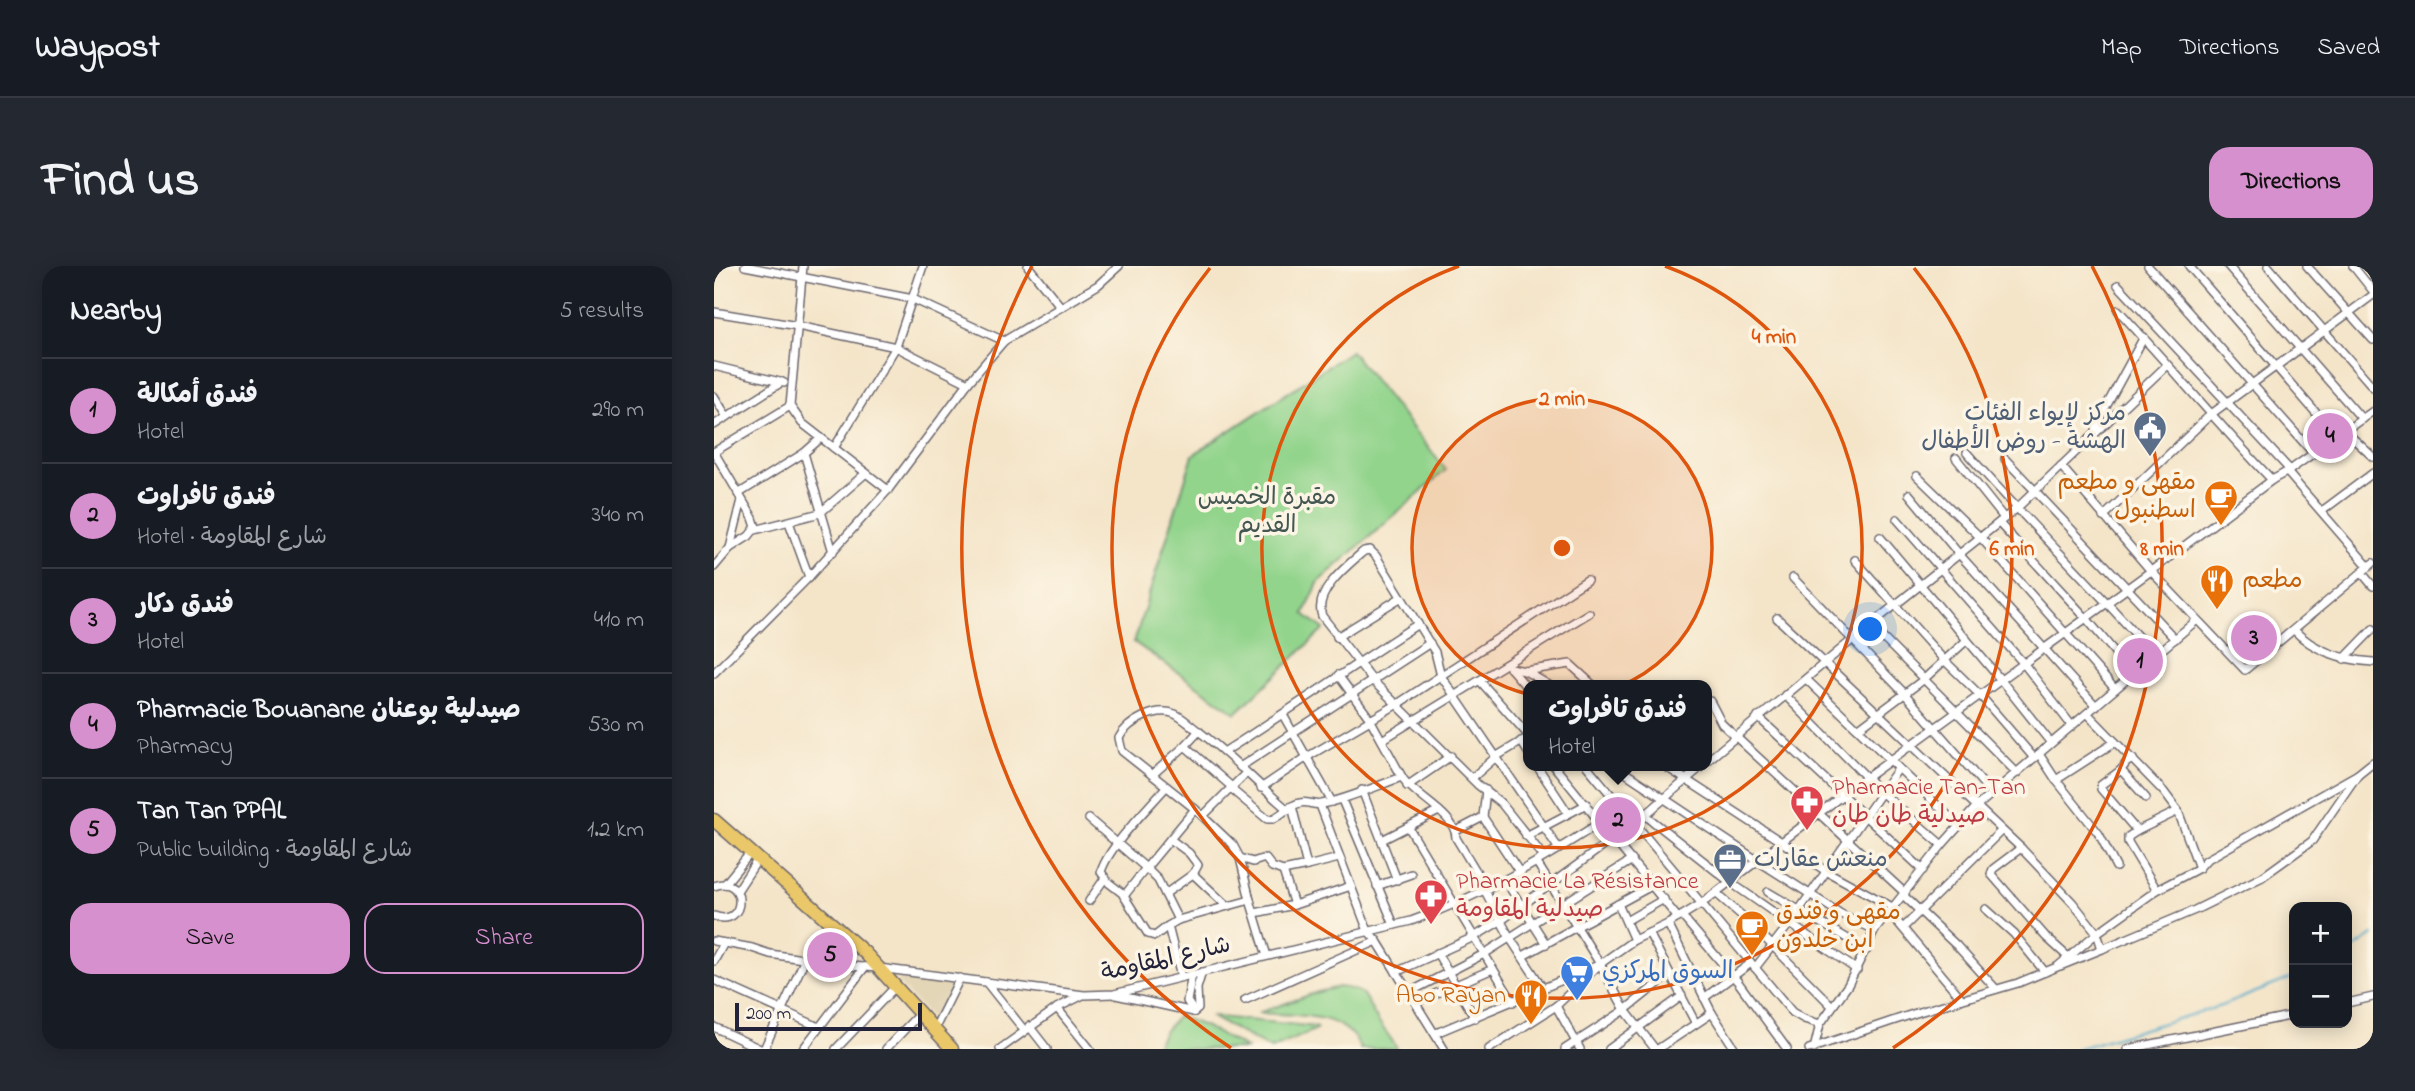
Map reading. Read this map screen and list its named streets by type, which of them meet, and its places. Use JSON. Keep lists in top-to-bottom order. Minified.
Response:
{"streets":{"street":["شارع المقاومة"]},"parks":["مقبرة الخميس القديم"],"places":{"public building":["مركز لإيواء الفئات الهشة - روض الأطفال"],"cafe":["مقهى و مطعم اسطنبول","مقهى و فندق ابن خلدون"],"restaurant":["مطعم","Abo Rayan"],"pharmacy":["Pharmacie Tan-Tan صيدلية طان طان","Pharmacie La Résistance صيدلية المقاومة"],"office":["منعش عقارات"],"supermarket":["السوق المركزي"]},"scale_bar":"200 m","page":{"header":"Waypost","nav":["Map","Directions","Saved"],"title":"Find us","buttons":["Directions",["Save","Share"]],"heading":["Nearby","5 results"],"list":[{"mark":"1","name":"فندق أمكالة","note":"Hotel","value":"290 m"},{"mark":"2","name":"فندق تافراوت","note":"Hotel · شارع المقاومة","value":"340 m"},{"mark":"3","name":"فندق دكار","note":"Hotel","value":"410 m"},{"mark":"4","name":"Pharmacie Bouanane صيدلية بوعنان","note":"Pharmacy","value":"530 m"},{"mark":"5","name":"Tan Tan PPAL","note":"Public building · شارع المقاومة","value":"1.2 km"}],"pins":["4","3","1","2","5"],"popup":["فندق تافراوت","Hotel"],"map_buttons":["+","−"],"scale":"200 m"},"rings":["4 min","2 min","6 min","8 min"]}
